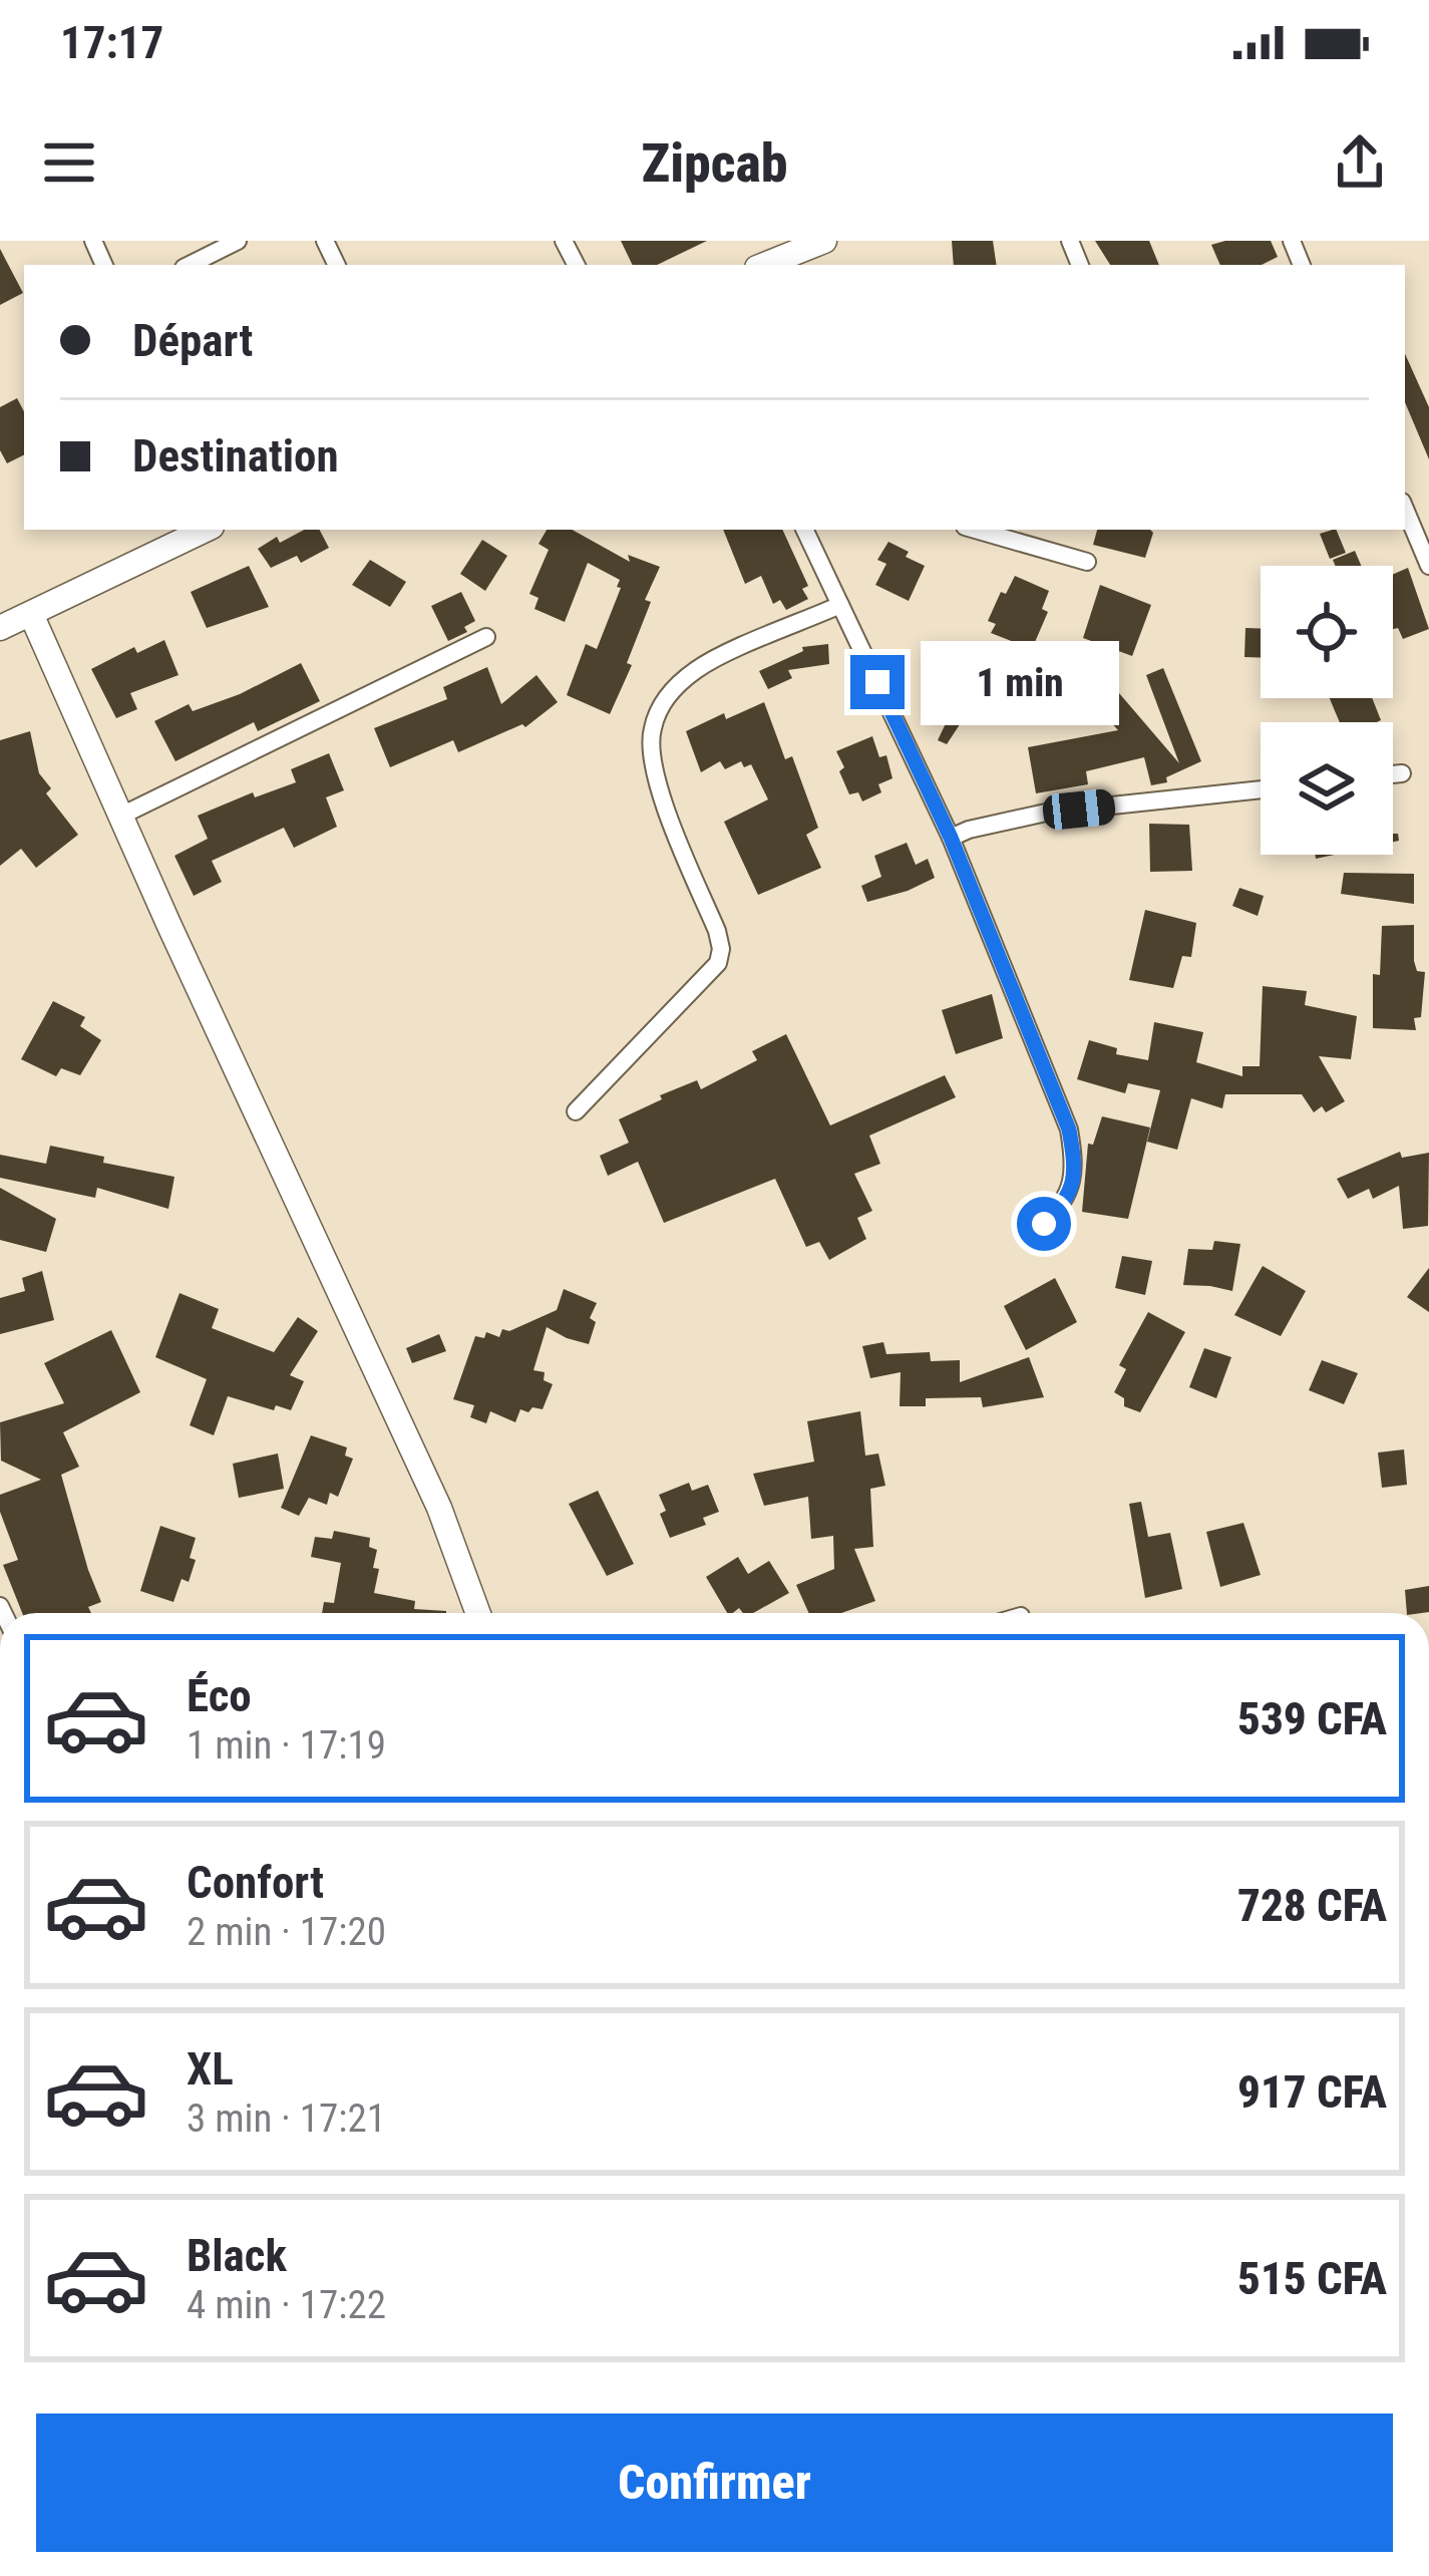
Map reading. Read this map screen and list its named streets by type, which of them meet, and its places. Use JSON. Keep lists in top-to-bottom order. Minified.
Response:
{"page":{"status":"17:17","header":"Zipcab","banner":["Départ","Destination"],"bubble":"1 min","list":[{"name":"Éco","note":"1 min · 17:19","value":"539 CFA"},{"name":"Confort","note":"2 min · 17:20","value":"728 CFA"},{"name":"XL","note":"3 min · 17:21","value":"917 CFA"},{"name":"Black","note":"4 min · 17:22","value":"515 CFA"}],"buttons":"Confirmer"}}
